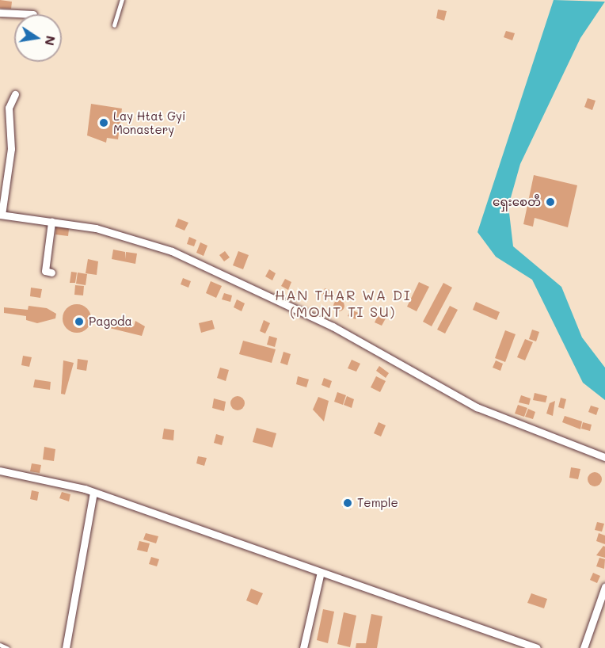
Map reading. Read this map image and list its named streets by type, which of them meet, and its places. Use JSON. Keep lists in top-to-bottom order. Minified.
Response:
{"districts":["HAN THAR WA DI (MONT TI SU)"],"places":["Lay Htat Gyi Monastery","ရှေးစေတီ","Pagoda","Temple"],"north":"right"}
